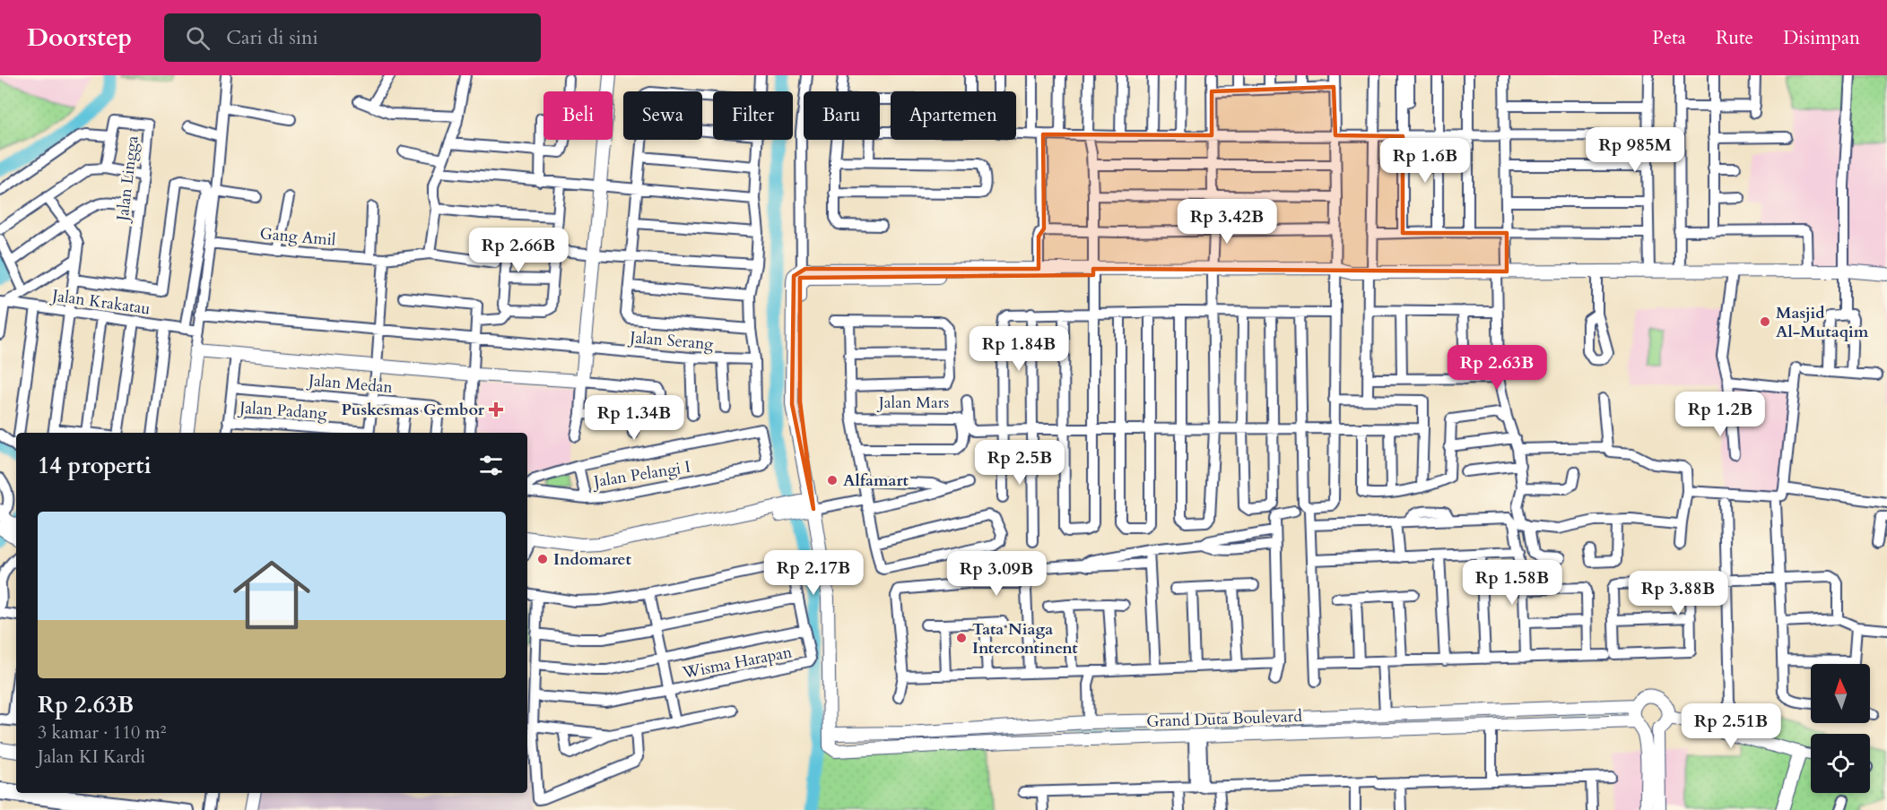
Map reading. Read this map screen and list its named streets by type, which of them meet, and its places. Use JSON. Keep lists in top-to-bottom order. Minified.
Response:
{"streets":{"street":["Jalan Lingga","Gang Amil","Jalan Krakatau","Jalan Serang","Jalan Medan","Jalan Mars","Jalan Padang","Jalan Pelangi I","Wisma Harapan","Grand Duta Boulevard"]},"places":{"other":["Masjid Al-Mutaqim","Alfamart","Indomaret","Tata Niaga Intercontinent"],"health":["Puskesmas Gembor"]},"north":"top","page":{"header":"Doorstep","search":"Cari di sini","nav":["Peta","Rute","Disimpan"],"chip":["Beli","Sewa","Filter","Baru","Apartemen"],"price":["Rp 985M","Rp 1.6B","Rp 3.42B","Rp 2.66B","Rp 1.84B","Rp 2.63B","Rp 1.2B","Rp 1.34B","Rp 2.5B","Rp 2.17B","Rp 3.09B","Rp 1.58B","Rp 3.88B","Rp 2.51B"],"heading":"14 properti","list":[{"name":"Rp 2.63B","note":"3 kamar · 110 m² · Jalan KI Kardi"}]}}
